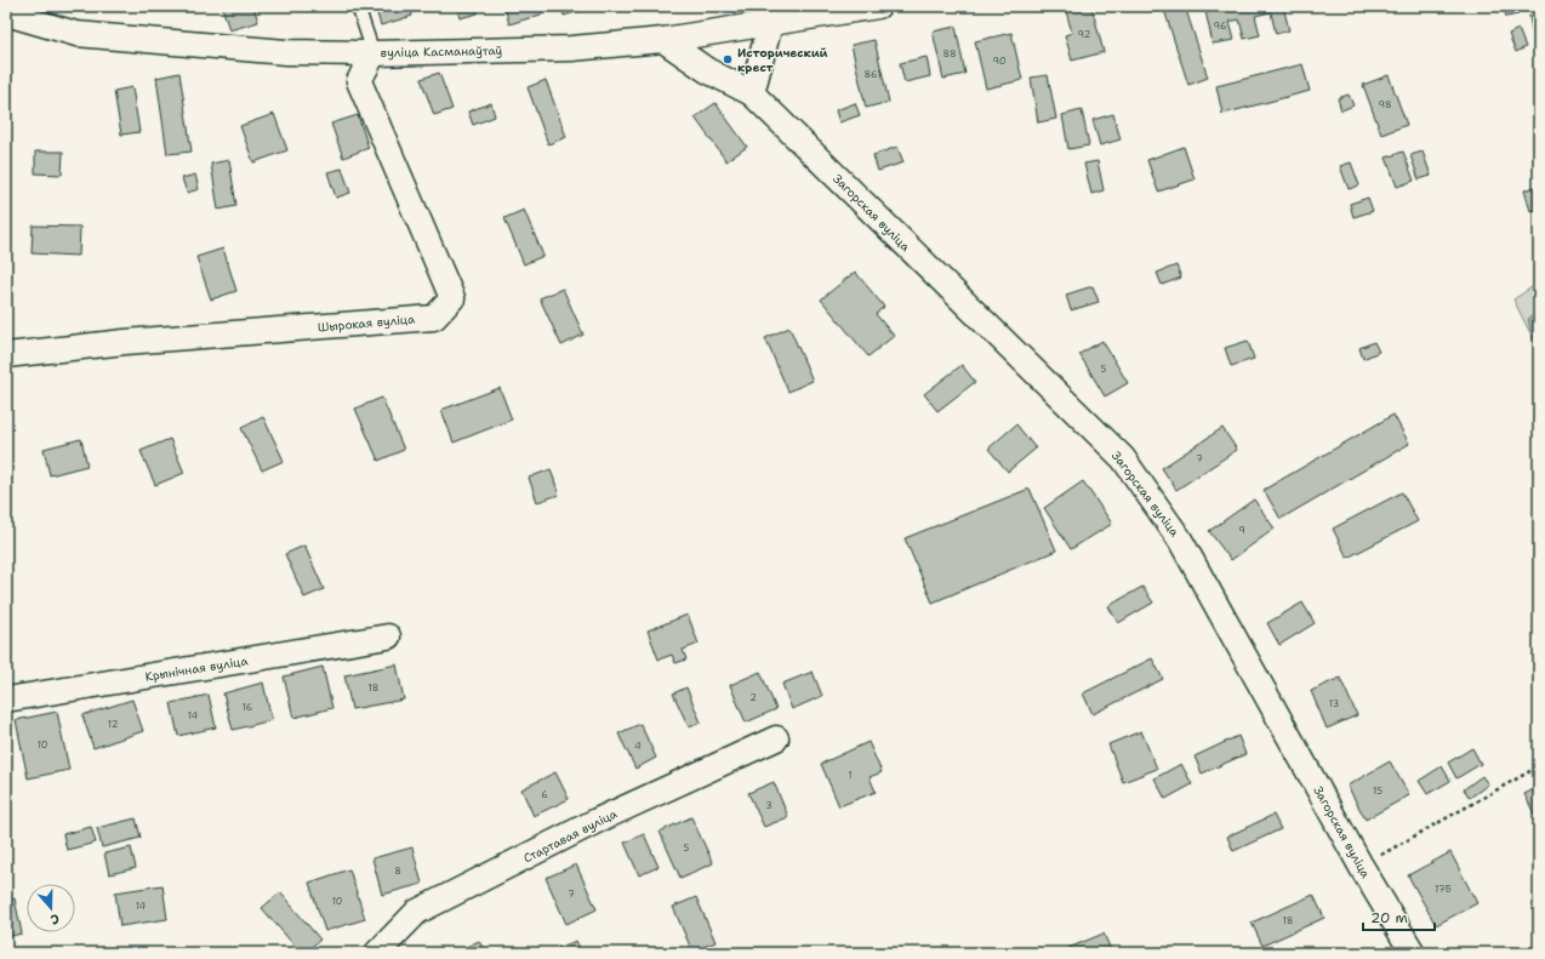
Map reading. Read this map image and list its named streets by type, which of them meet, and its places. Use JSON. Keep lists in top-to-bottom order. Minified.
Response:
{"streets":{"street":["вуліца Касманаўтаў","Загорская вуліца","Шырокая вуліца","Крынічная вуліца","Стартавая вуліца"]},"crossings":[["вуліца Касманаўтаў","Загорская вуліца"],["вуліца Касманаўтаў","Шырокая вуліца"]],"places":["Исторический крест"],"house_numbers":["96","92","88","90","86","98","5","7","9","18","2","13","16","14","12","10","4","1","15","6","3","5","8","17Б","7","10","14","18"],"scale_bar":"20 m","north":"bottom"}
